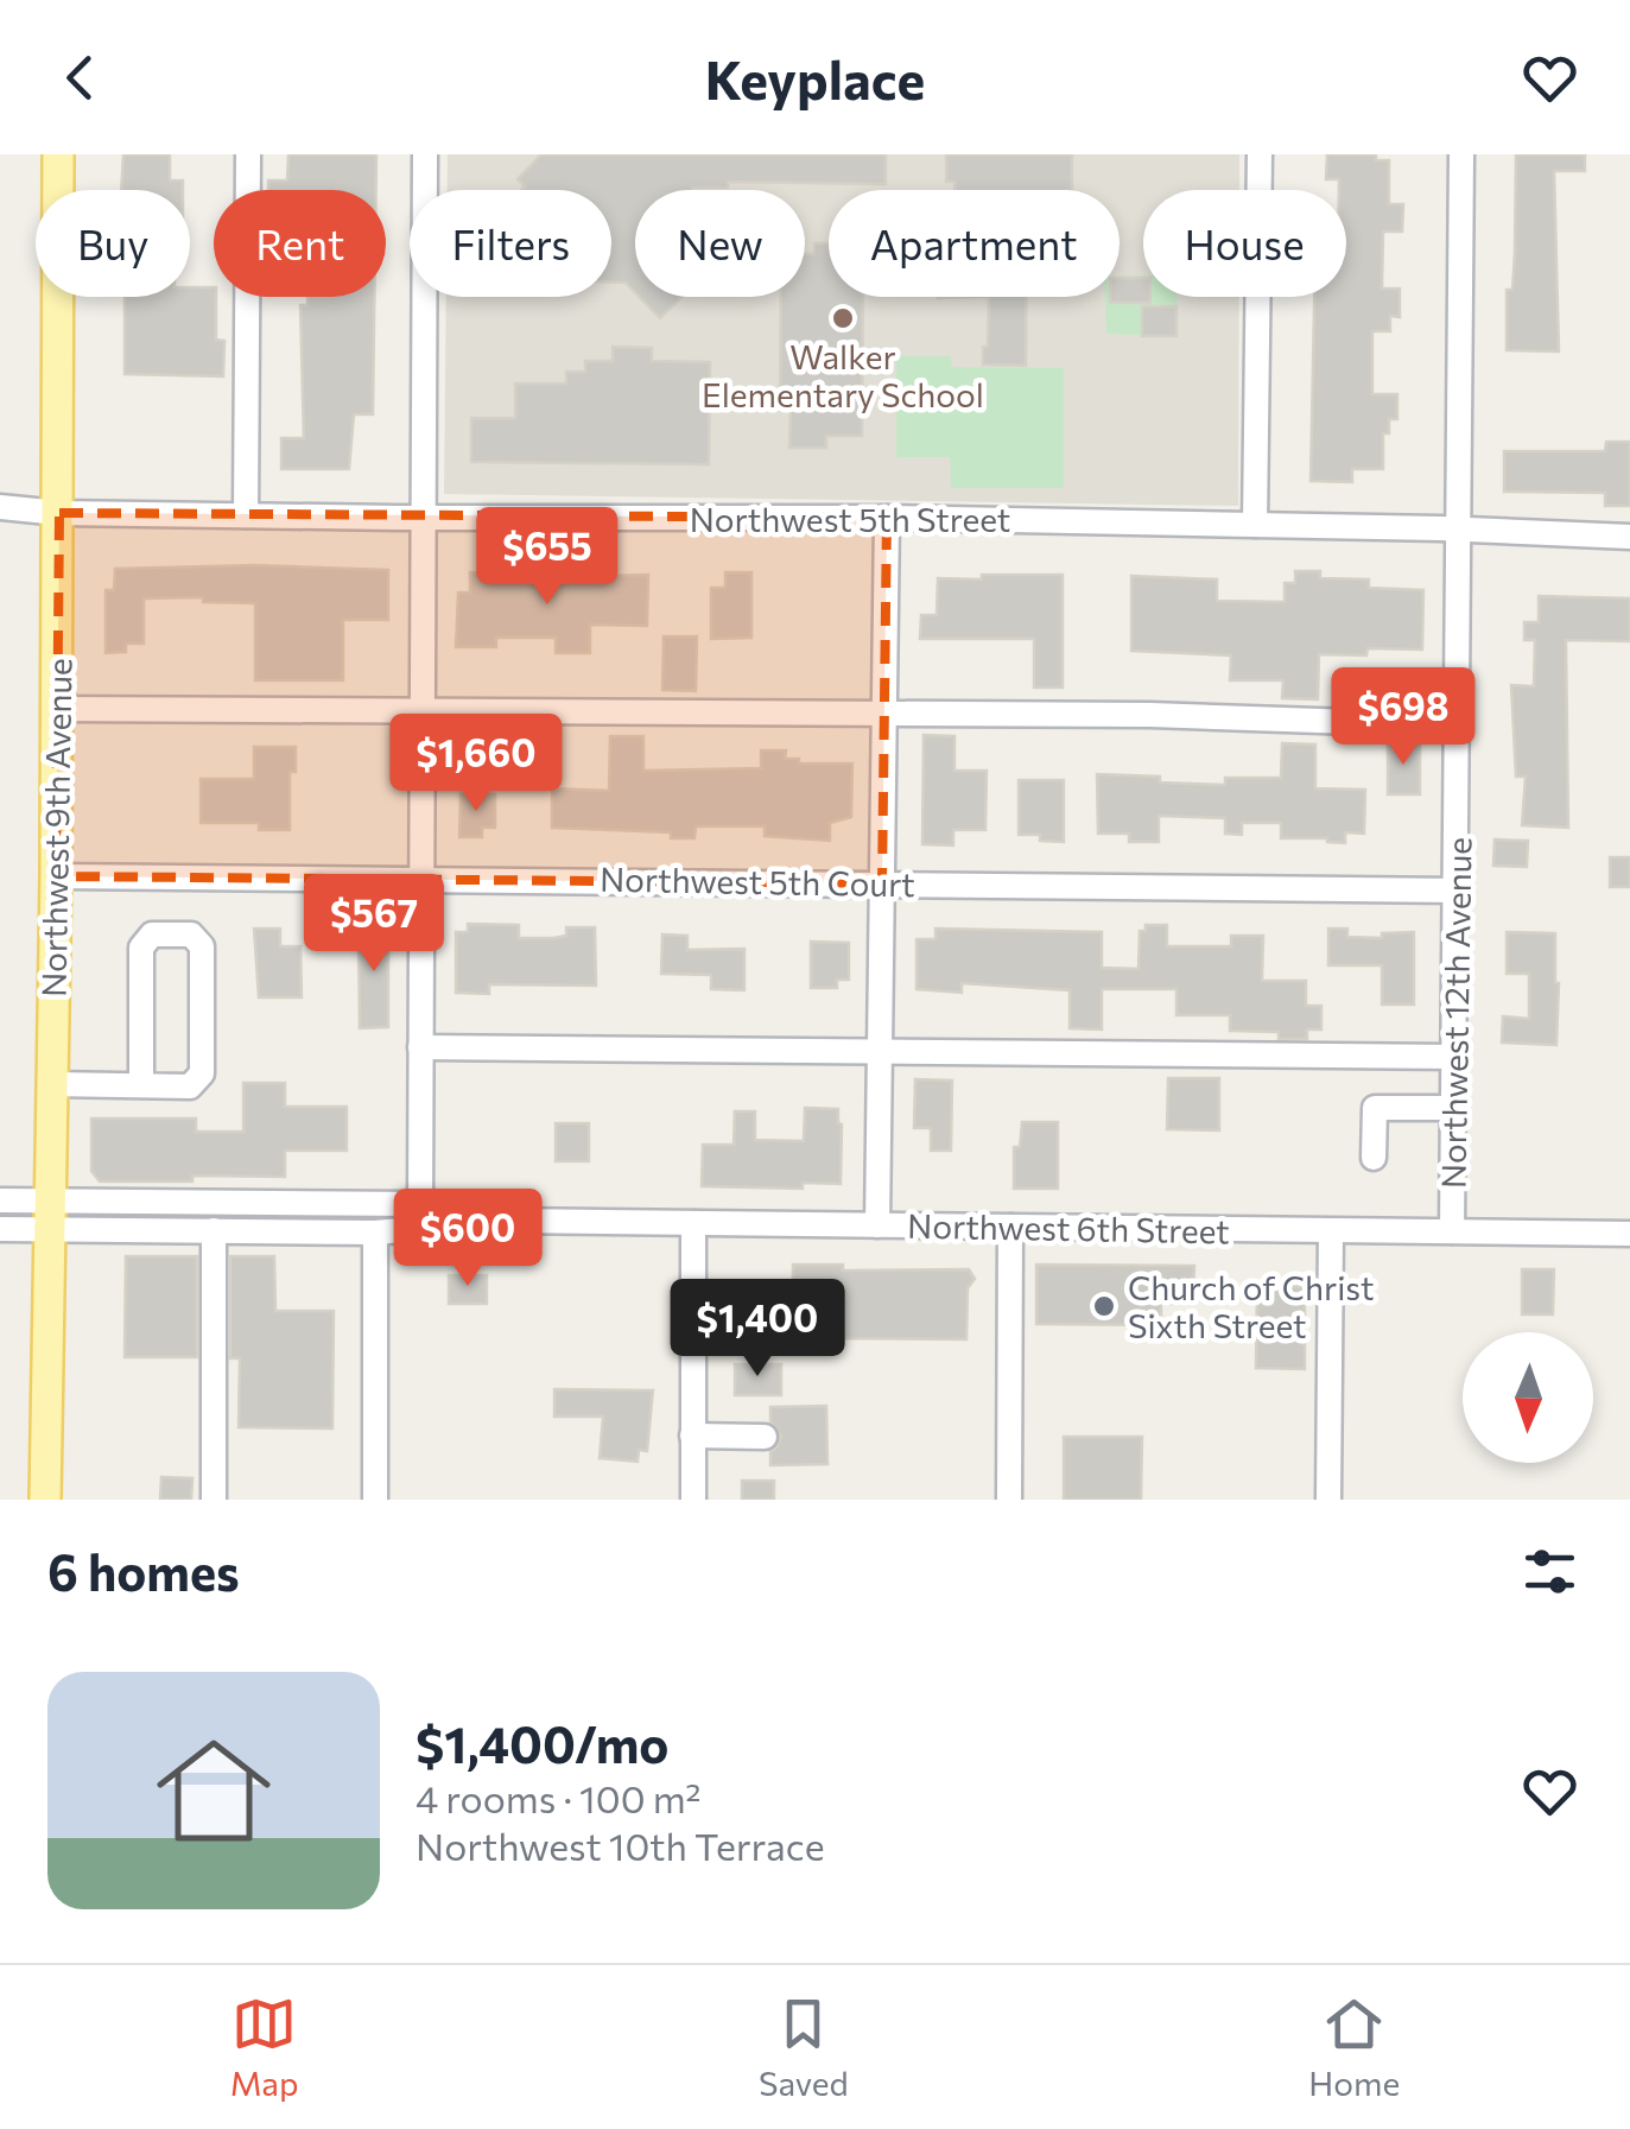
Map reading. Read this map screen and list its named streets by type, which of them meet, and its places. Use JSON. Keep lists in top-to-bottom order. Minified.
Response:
{"streets":{"main road":["Northwest 9th Avenue"],"street":["Northwest 5th Street","Northwest 5th Court","Northwest 12th Avenue","Northwest 6th Street"]},"crossings":[["Northwest 5th Street","Northwest 9th Avenue"],["Northwest 5th Street","Northwest 12th Avenue"],["Northwest 9th Avenue","Northwest 5th Court"],["Northwest 9th Avenue","Northwest 6th Street"],["Northwest 5th Court","Northwest 12th Avenue"],["Northwest 12th Avenue","Northwest 6th Street"]],"places":["Walker Elementary School","Church of Christ Sixth Street"],"north":"bottom","page":{"header":"Keyplace","chip":["Buy","Rent","Filters","New","Apartment","House"],"price":["$655","$698","$1,660","$567","$600","$1,400"],"heading":"6 homes","list":[{"name":"$1,400/mo","note":"4 rooms · 100 m² · Northwest 10th Terrace"}],"tabs":["Map","Saved","Home"]}}
